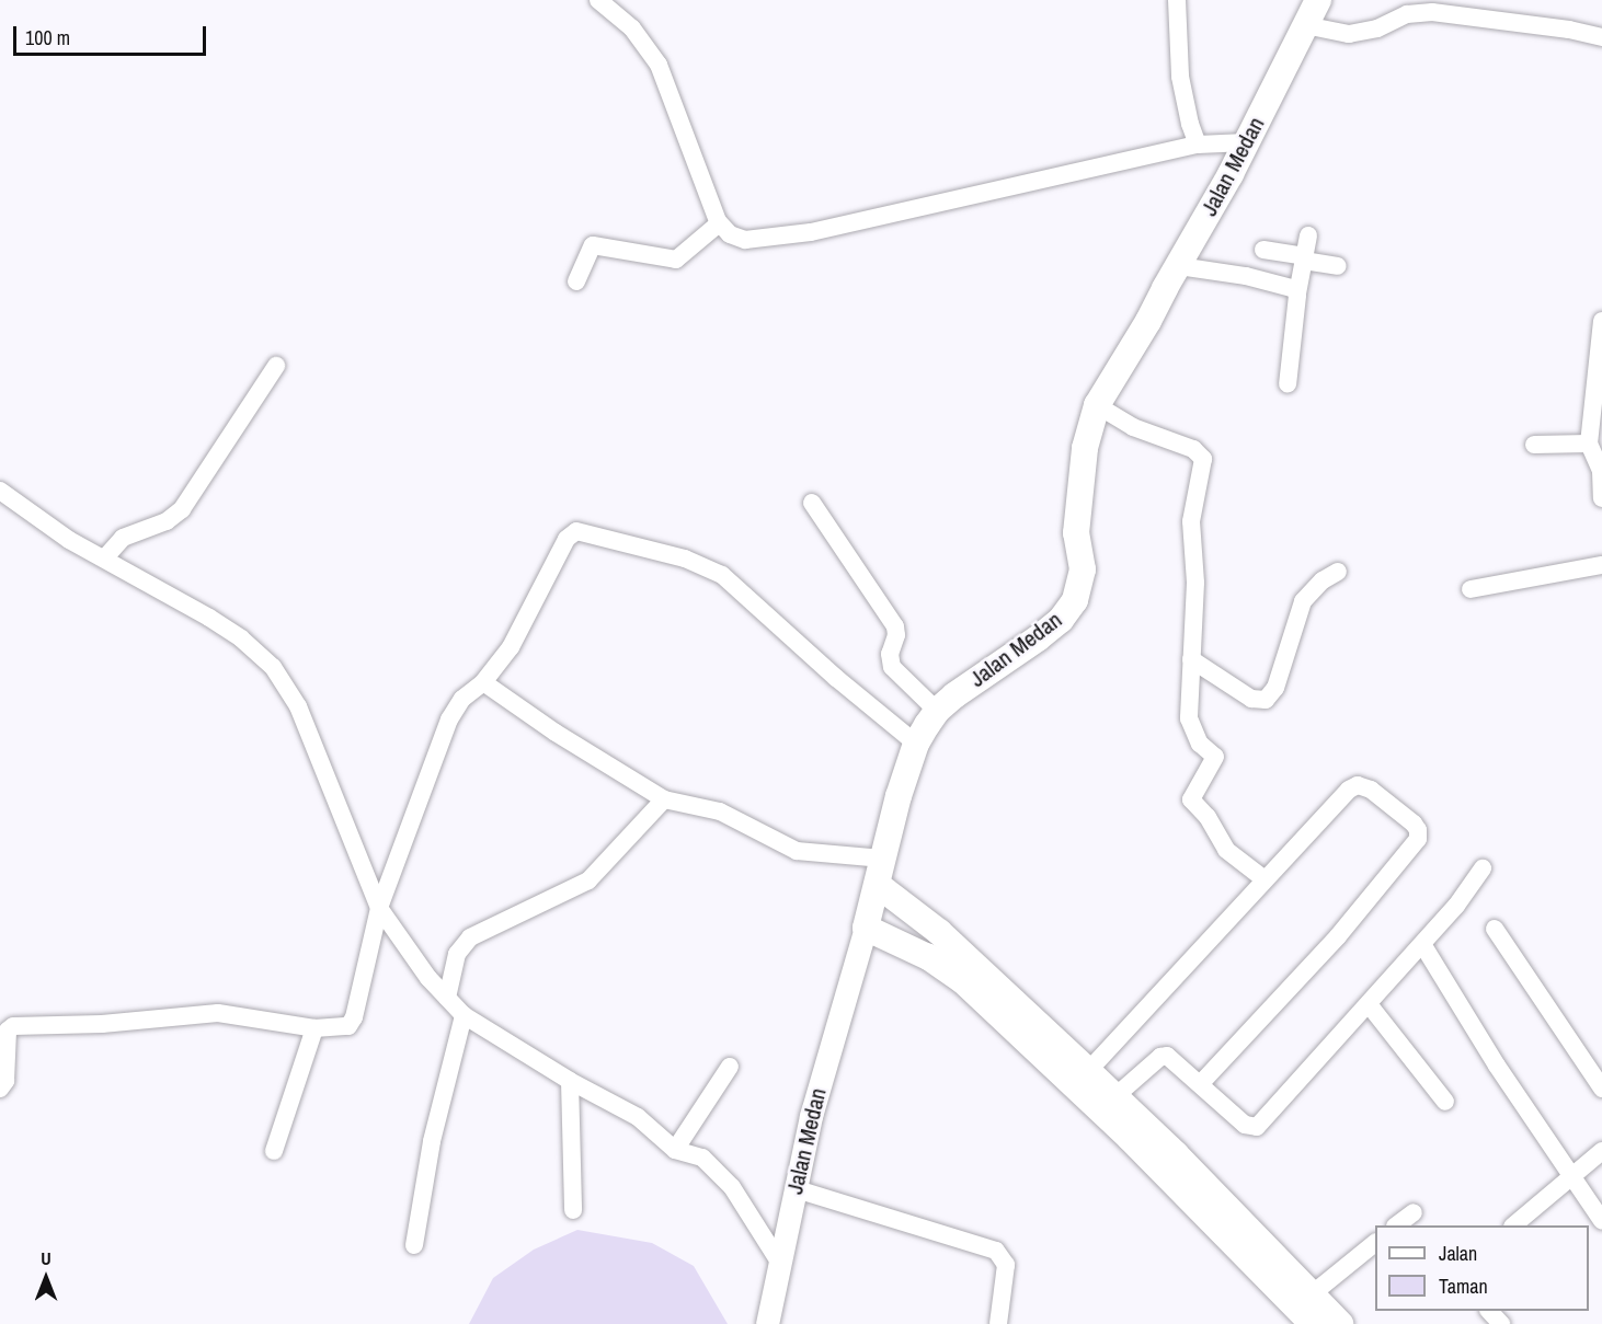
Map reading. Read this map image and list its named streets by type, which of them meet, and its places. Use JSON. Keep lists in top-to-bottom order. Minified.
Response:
{"streets":{"highway":["Jalan Medan"]},"legend":["Jalan","Taman"],"scale_bar":"100 m","north":"top"}
